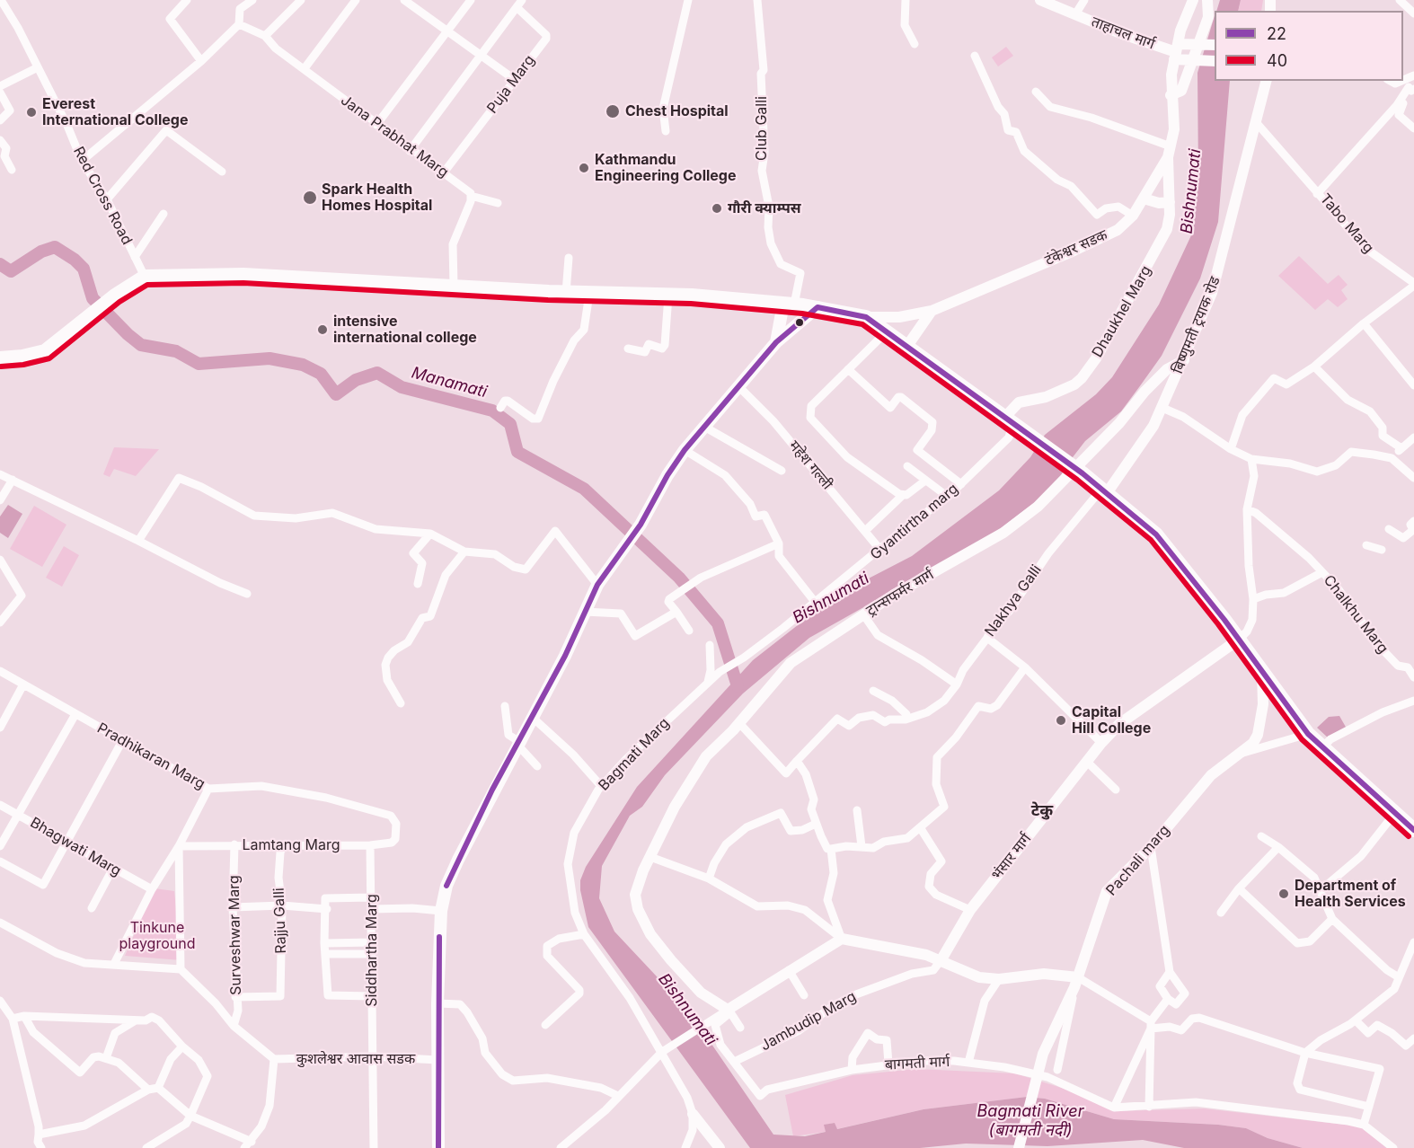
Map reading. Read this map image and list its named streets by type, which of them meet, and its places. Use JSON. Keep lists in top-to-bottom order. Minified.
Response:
{"streets":{"main road":["ताहाचल मार्ग","टंकेश्वर सडक","Dhaukhel Marg","बिष्णुमती ट्रयाक रोड","ट्रान्सफर्मर मार्ग","भंसार मार्ग","Pachali marg"],"street":["Puja Marg","Club Galli","Jana Prabhat Marg","Red Cross Road","Tabo Marg","महेश गल्ली","Gyantirtha marg","Nakhya Galli","Chalkhu Marg","Bagmati Marg","Pradhikaran Marg","Lamtang Marg","Bhagwati Marg","Rajju Galli","Surveshwar Marg","Siddhartha Marg","Jambudip Marg","कुशलेश्वर आवास सडक","बागमती मार्ग"]},"crossings":[["ताहाचल मार्ग","टंकेश्वर सडक"],["Puja Marg","Jana Prabhat Marg"],["टंकेश्वर सडक","Dhaukhel Marg"],["Dhaukhel Marg","Gyantirtha marg"],["बिष्णुमती ट्रयाक रोड","ट्रान्सफर्मर मार्ग"],["बिष्णुमती ट्रयाक रोड","Nakhya Galli"],["महेश गल्ली","Gyantirtha marg"],["Gyantirtha marg","Bagmati Marg"],["Pradhikaran Marg","Lamtang Marg"],["Lamtang Marg","Rajju Galli"],["Lamtang Marg","Surveshwar Marg"],["Lamtang Marg","Siddhartha Marg"],["भंसार मार्ग","Jambudip Marg"],["Rajju Galli","Surveshwar Marg"],["Siddhartha Marg","कुशलेश्वर आवास सडक"],["Jambudip Marg","बागमती मार्ग"]],"districts":["टेकु"],"water":["Bishnumati","Manamati","Bagmati River (बागमती नदी)"],"parks":["Tinkune playground"],"places":["Chest Hospital","Everest International College","Kathmandu Engineering College","Spark Health Homes Hospital","गौरी क्याम्पस","intensive international college","Capital Hill College","Department of Health Services"],"lines":["transit line 40","transit line 22"],"legend":["22","40"]}
